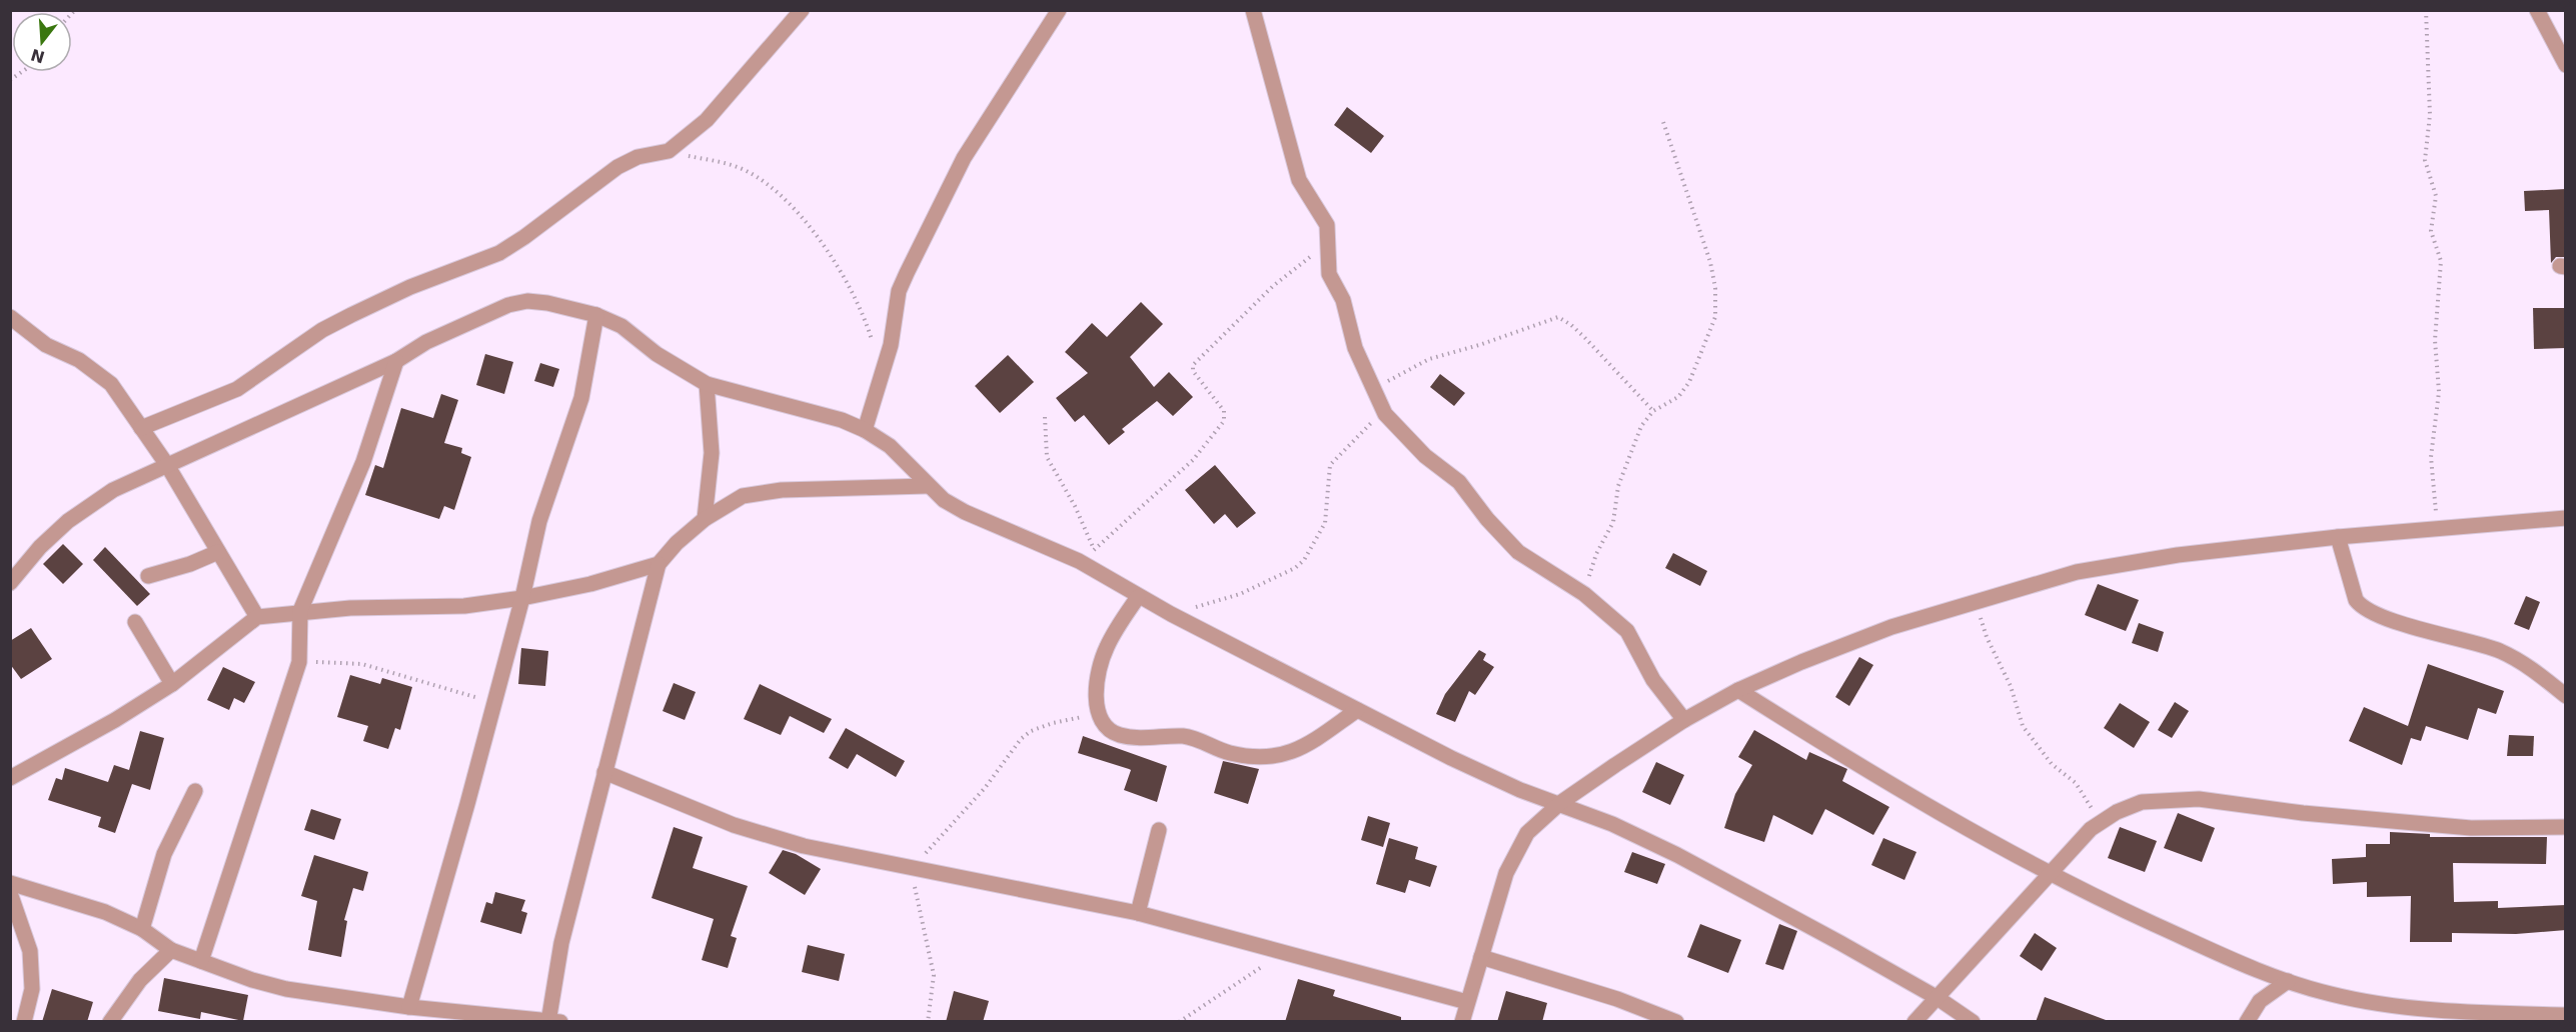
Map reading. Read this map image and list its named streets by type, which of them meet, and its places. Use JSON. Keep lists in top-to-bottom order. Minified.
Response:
{"north":"bottom"}
